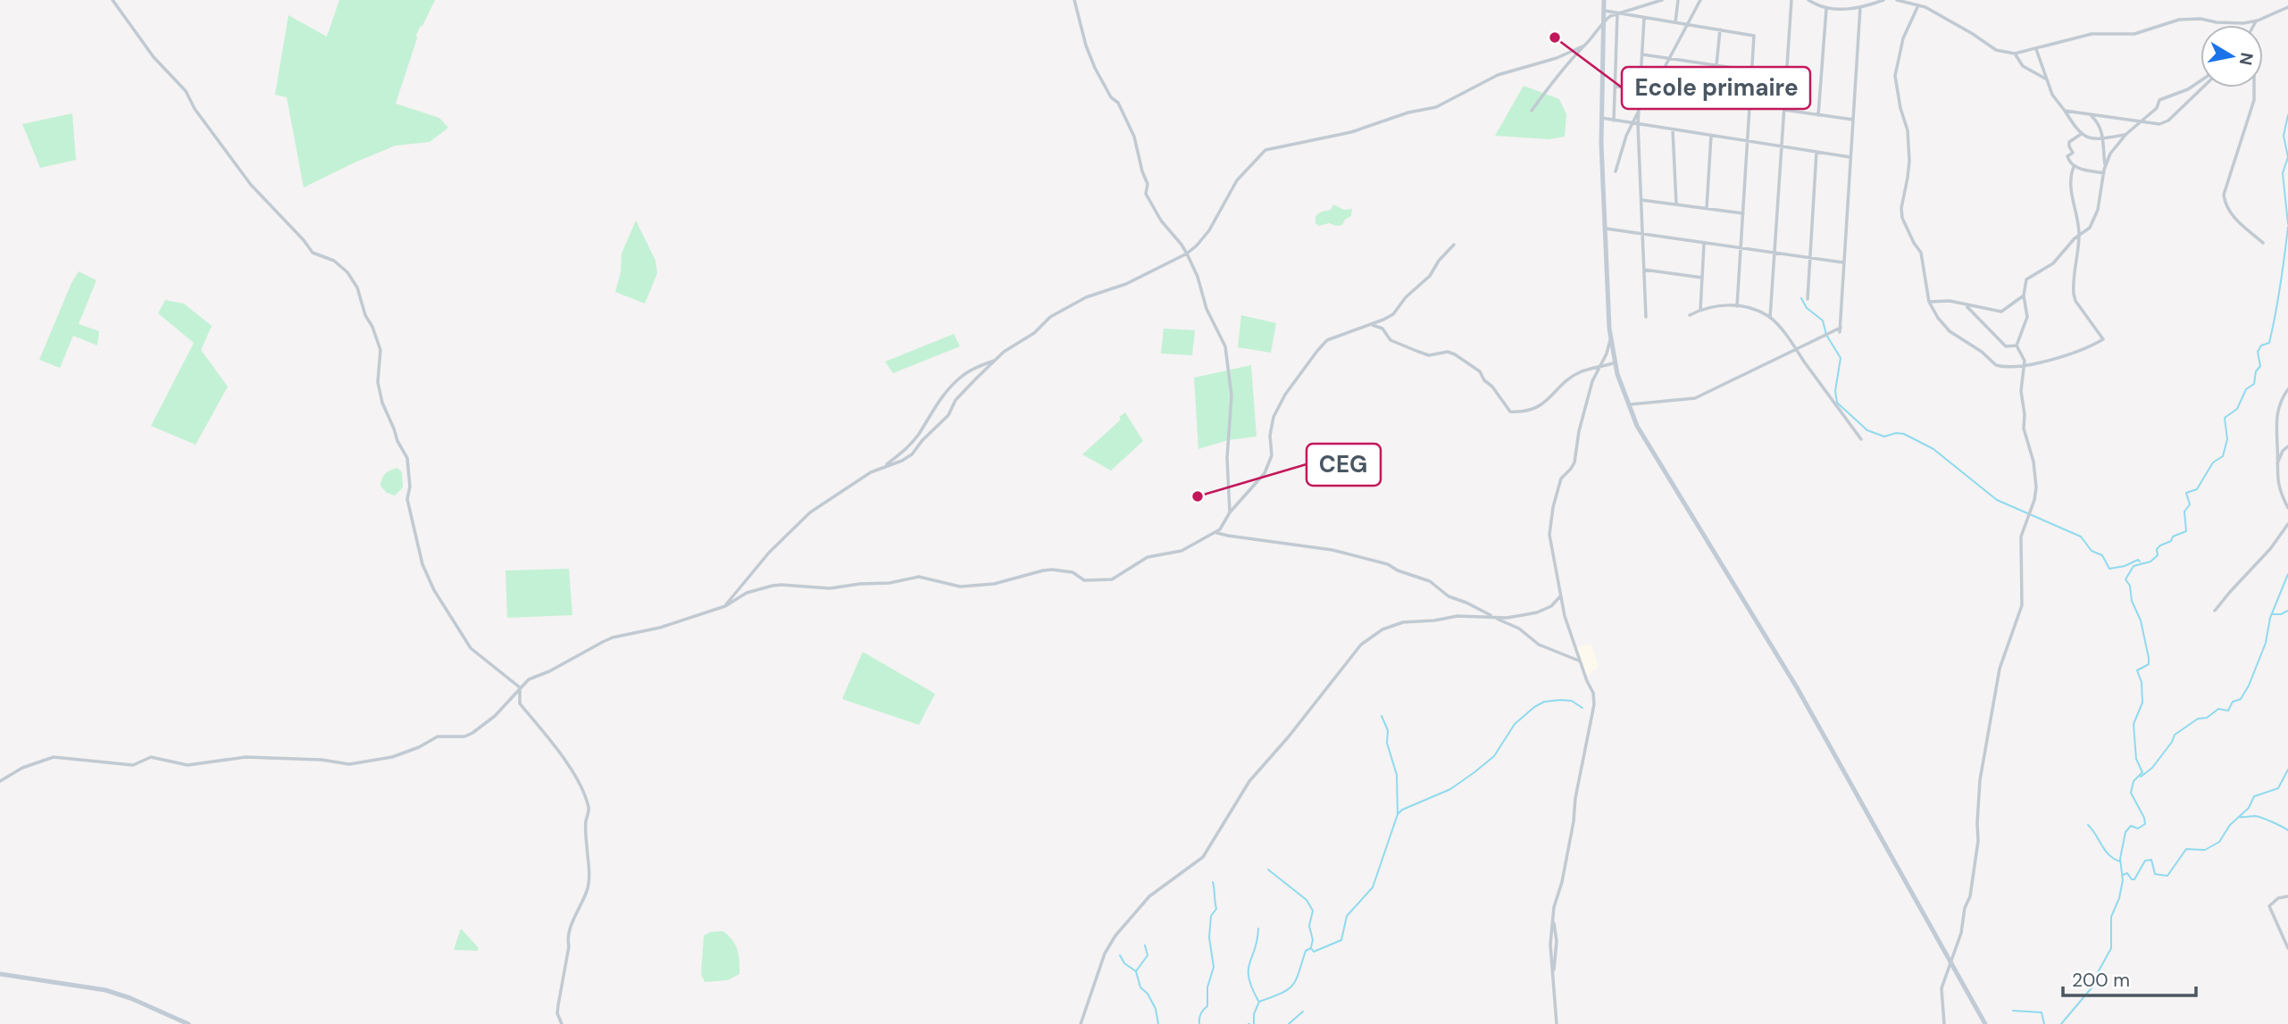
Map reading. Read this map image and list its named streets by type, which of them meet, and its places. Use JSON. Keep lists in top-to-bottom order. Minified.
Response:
{"places":["Ecole primaire","CEG"],"scale_bar":"200 m","north":"right"}
